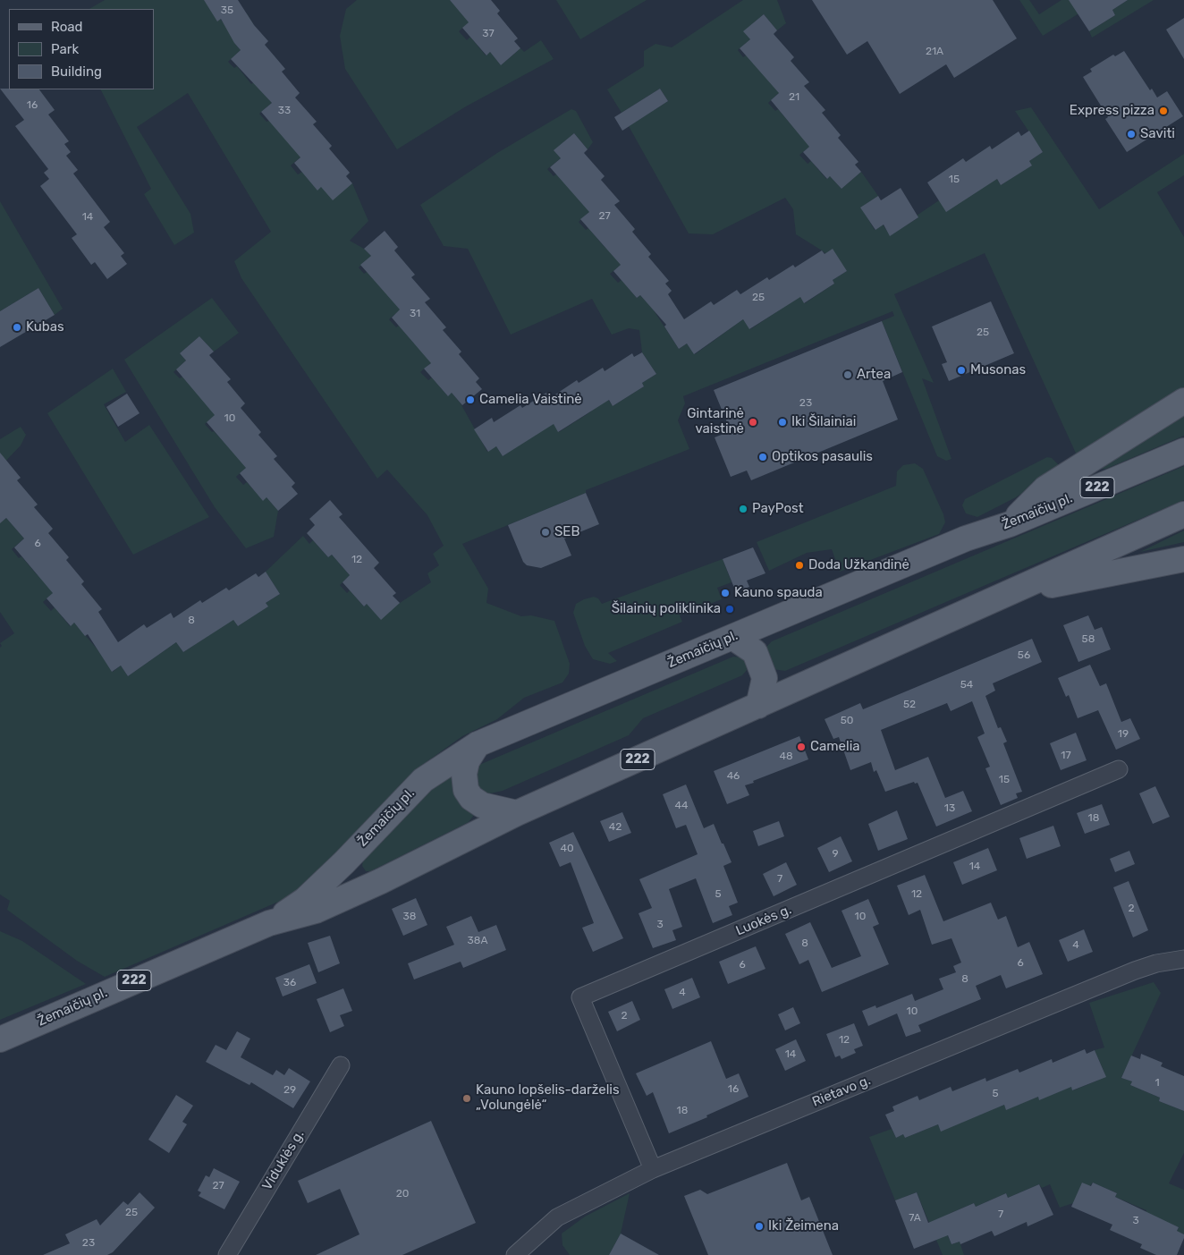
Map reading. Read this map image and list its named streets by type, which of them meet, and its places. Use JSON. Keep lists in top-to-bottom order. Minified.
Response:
{"streets":{"main road":["222","Žemaičių pl."],"street":["Luokės g.","Rietavo g.","Viduklės g."]},"crossings":[["Luokės g.","Rietavo g."]],"places":["Express pizza","Saviti","Kubas","Musonas","Artea","Camelia Vaistinė","Gintarinė vaistinė","Iki Šilainiai","Optikos pasaulis","PayPost","SEB","Doda Užkandinė","Kauno spauda","Šilainių poliklinika","Camelia","Kauno lopšelis-darželis „Volungėlė“","Iki Žeimena"],"house_numbers":["35","37","21A","21","16","33","15","27","14","25","31","25","23","10","6","12","8","58","56","54","52","50","19","17","48","46","15","44","13","18","42","40","9","14","7","5","12","2","38","10","3","38A","8","4","6","6","8","36","4","10","2","12","14","1","16","29","5","18","27","20","25","7","7A","3","23"],"legend":["Road","Park","Building"]}
